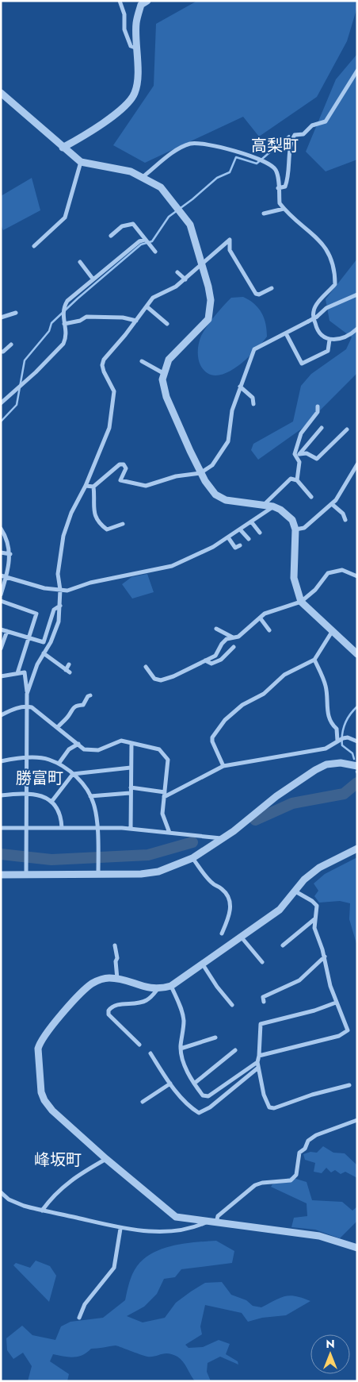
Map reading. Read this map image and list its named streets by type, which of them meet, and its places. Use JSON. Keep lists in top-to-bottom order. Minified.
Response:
{"districts":["高梨町","勝富町","峰坂町"],"north":"top"}
